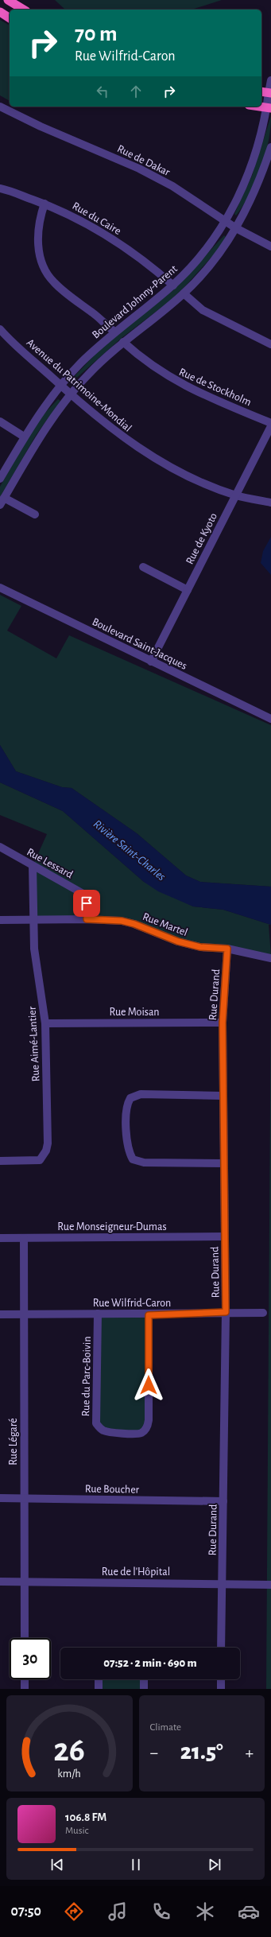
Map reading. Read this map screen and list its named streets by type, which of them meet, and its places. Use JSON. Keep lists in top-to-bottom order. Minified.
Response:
{"streets":{"street":["Rue de Dakar","Rue du Caire","Boulevard Johnny-Parent","Avenue du Patrimoine-Mondial","Rue de Stockholm","Rue de Kyoto","Boulevard Saint-Jacques","Rue Lessard","Rue Martel","Rue Durand","Rue Moisan","Rue Aimé-Lantier","Rue Monseigneur-Dumas","Rue Wilfrid-Caron","Rue du Parc-Boivin","Rue Légaré","Rue Boucher","Rue de l'Hôpital"]},"crossings":[["Rue de Dakar","Boulevard Johnny-Parent"],["Rue du Caire","Boulevard Johnny-Parent"],["Boulevard Johnny-Parent","Avenue du Patrimoine-Mondial"],["Avenue du Patrimoine-Mondial","Rue de Kyoto"],["Rue de Kyoto","Boulevard Saint-Jacques"],["Rue Lessard","Rue Martel"],["Rue Lessard","Rue Aimé-Lantier"],["Rue Martel","Rue Durand"],["Rue Martel","Rue Aimé-Lantier"],["Rue Durand","Rue Moisan"],["Rue Durand","Rue Monseigneur-Dumas"],["Rue Durand","Rue Wilfrid-Caron"],["Rue Durand","Rue Boucher"],["Rue Durand","Rue de l'Hôpital"],["Rue Moisan","Rue Aimé-Lantier"],["Rue Monseigneur-Dumas","Rue Légaré"],["Rue Wilfrid-Caron","Rue du Parc-Boivin"],["Rue Wilfrid-Caron","Rue Légaré"],["Rue Légaré","Rue Boucher"],["Rue Légaré","Rue de l'Hôpital"]],"water":["Rivière Saint-Charles"],"page":{"turn":["70 m","Rue Wilfrid-Caron"],"limit":"30","trip":"07:52 · 2 min · 690 m","tile":"Climate","heat":["−","21.5°","+"],"song":["106.8 FM","Music"],"tabs":"07:50","gauge":["26","km/h"]}}
